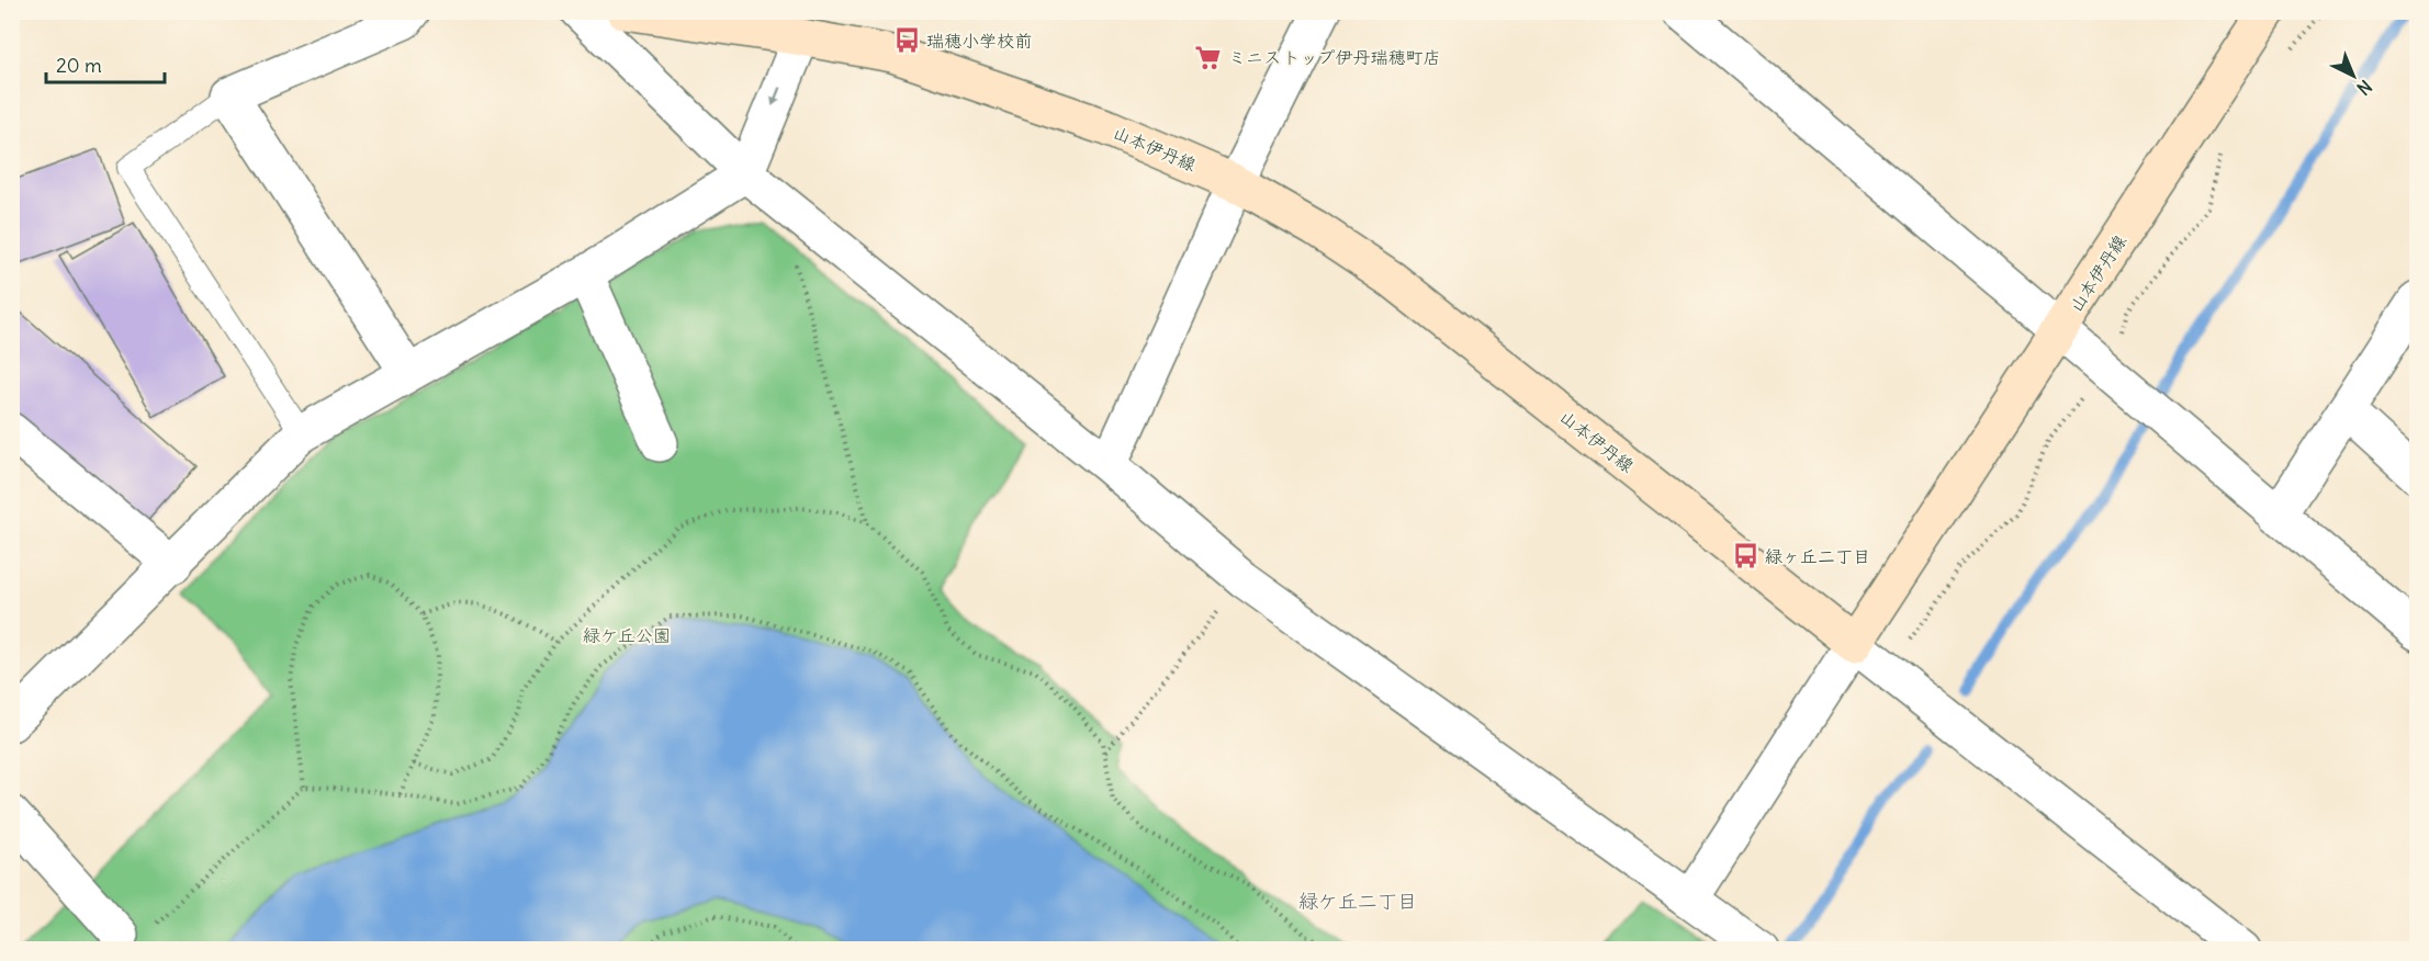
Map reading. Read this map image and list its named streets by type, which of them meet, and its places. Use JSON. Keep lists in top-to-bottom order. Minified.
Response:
{"streets":{"main road":["山本伊丹線"]},"districts":["緑ケ丘二丁目"],"parks":["緑ケ丘公園"],"places":{"bus stop":["瑞穂小学校前","緑ヶ丘二丁目"],"supermarket":["ミニストップ伊丹瑞穂町店"]},"scale_bar":"20 m","north":"bottom right"}
